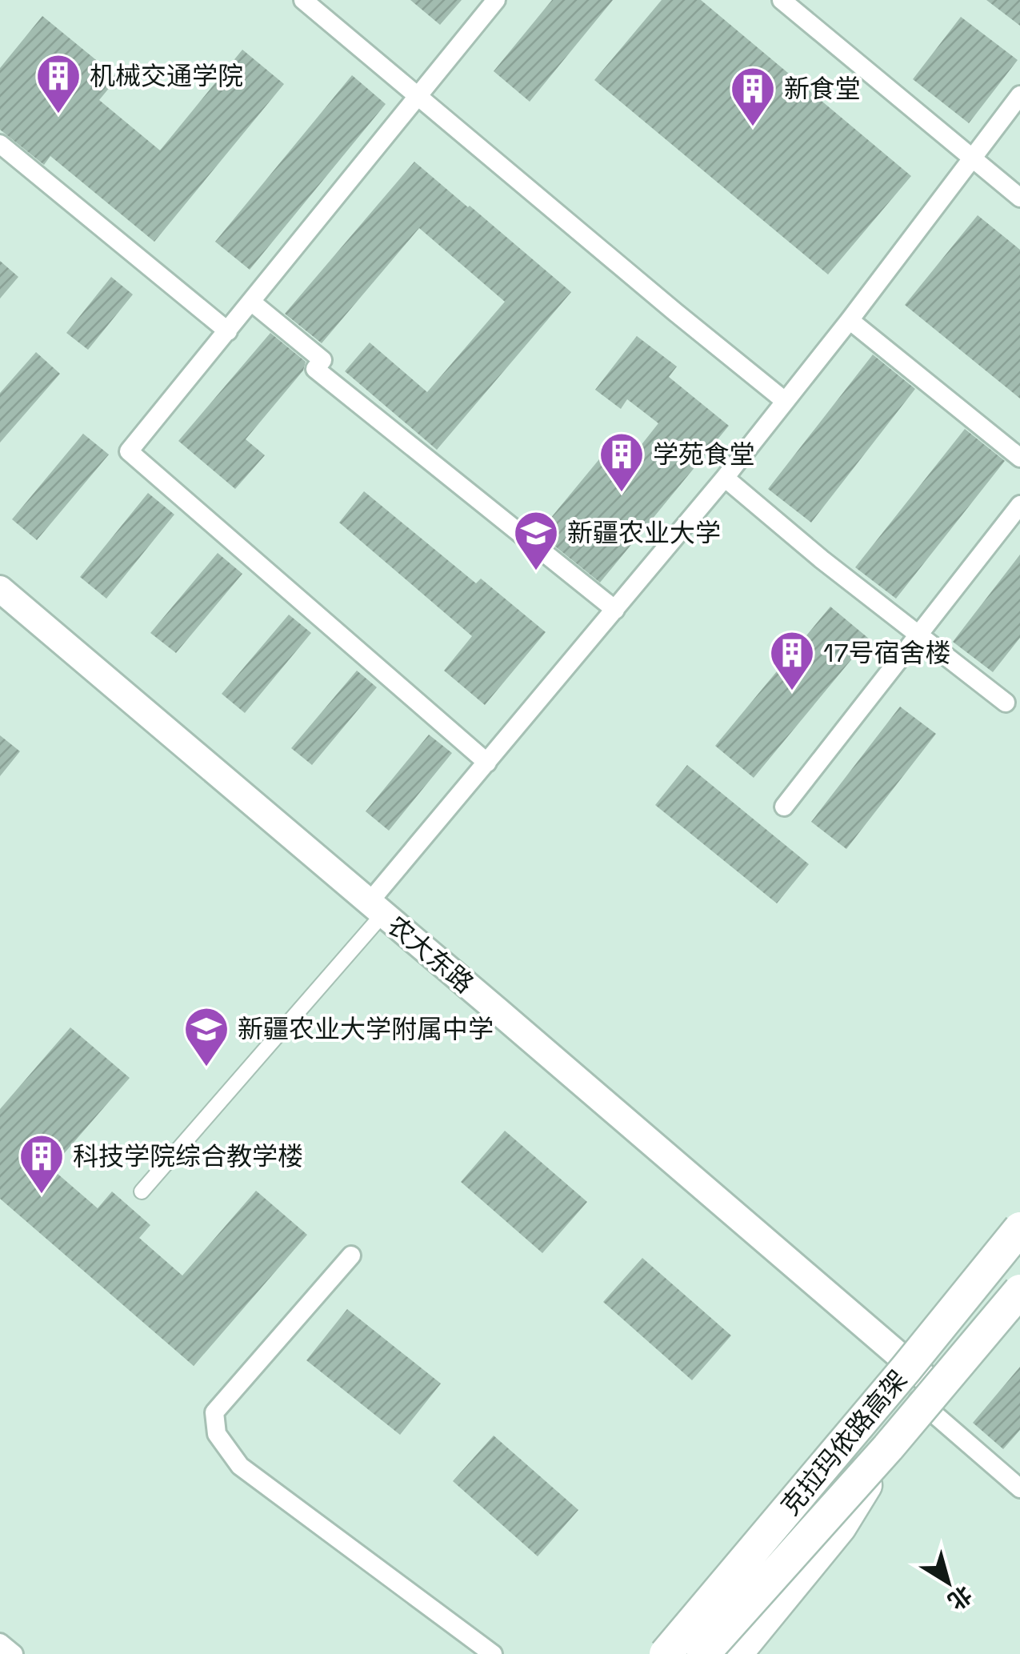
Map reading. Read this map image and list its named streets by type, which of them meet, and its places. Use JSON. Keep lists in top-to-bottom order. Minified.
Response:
{"streets":{"highway":["克拉玛依路高架"],"main road":["农大东路"]},"places":{"building":["机械交通学院","新食堂","学苑食堂","17号宿舍楼","科技学院综合教学楼"],"school or university":["新疆农业大学","新疆农业大学附属中学"]},"north":"bottom right"}
